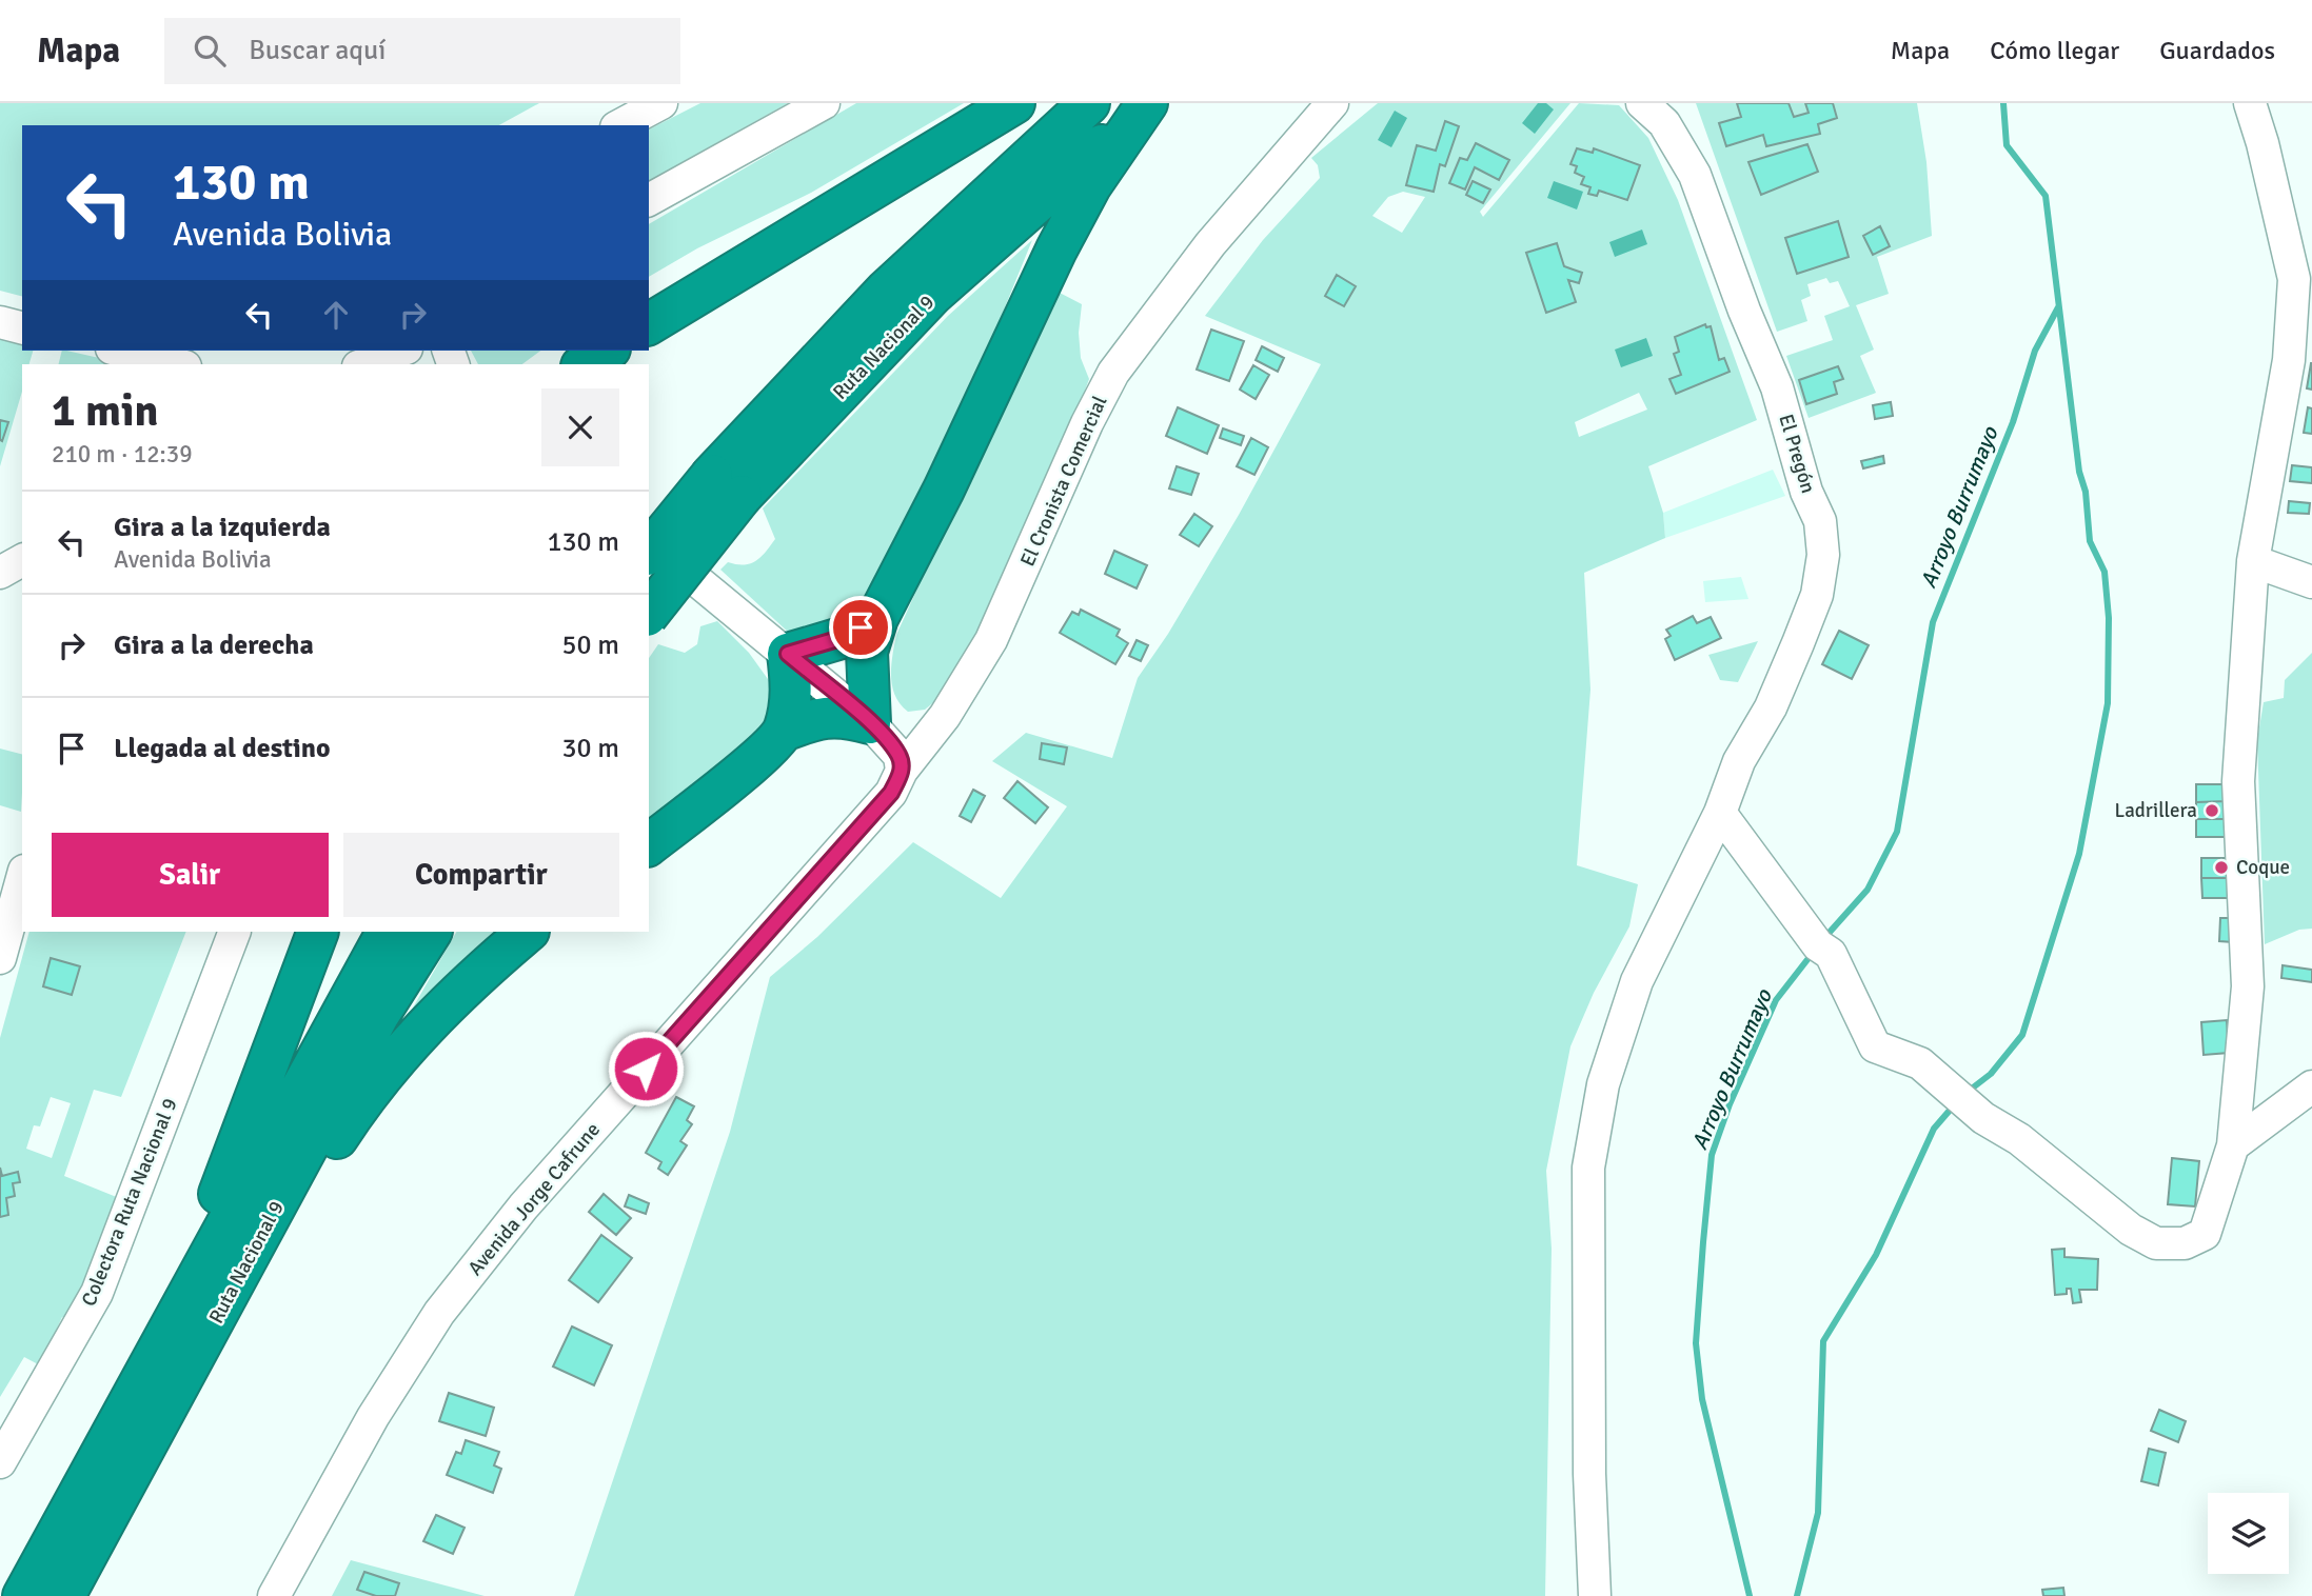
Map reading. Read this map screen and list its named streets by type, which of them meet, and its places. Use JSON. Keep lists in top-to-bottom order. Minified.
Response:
{"streets":{"highway":["Ruta Nacional 9"],"street":["El Pregón","El Cronista Comercial","Avenida Jorge Cafrune","Colectora Ruta Nacional 9"]},"crossings":[["El Cronista Comercial","Avenida Jorge Cafrune"]],"water":["Arroyo Burrumayo"],"places":["Ladrillera","Coque"],"page":{"header":"Mapa","search":"Buscar aquí","nav":["Mapa","Cómo llegar","Guardados"],"turn":["130 m","Avenida Bolivia"],"heading":["1 min","210 m · 12:39"],"list":[{"name":"Gira a la izquierda","note":"Avenida Bolivia","value":"130 m"},{"name":"Gira a la derecha","value":"50 m"},{"name":"Llegada al destino","value":"30 m"}],"buttons":["Salir","Compartir"]}}
